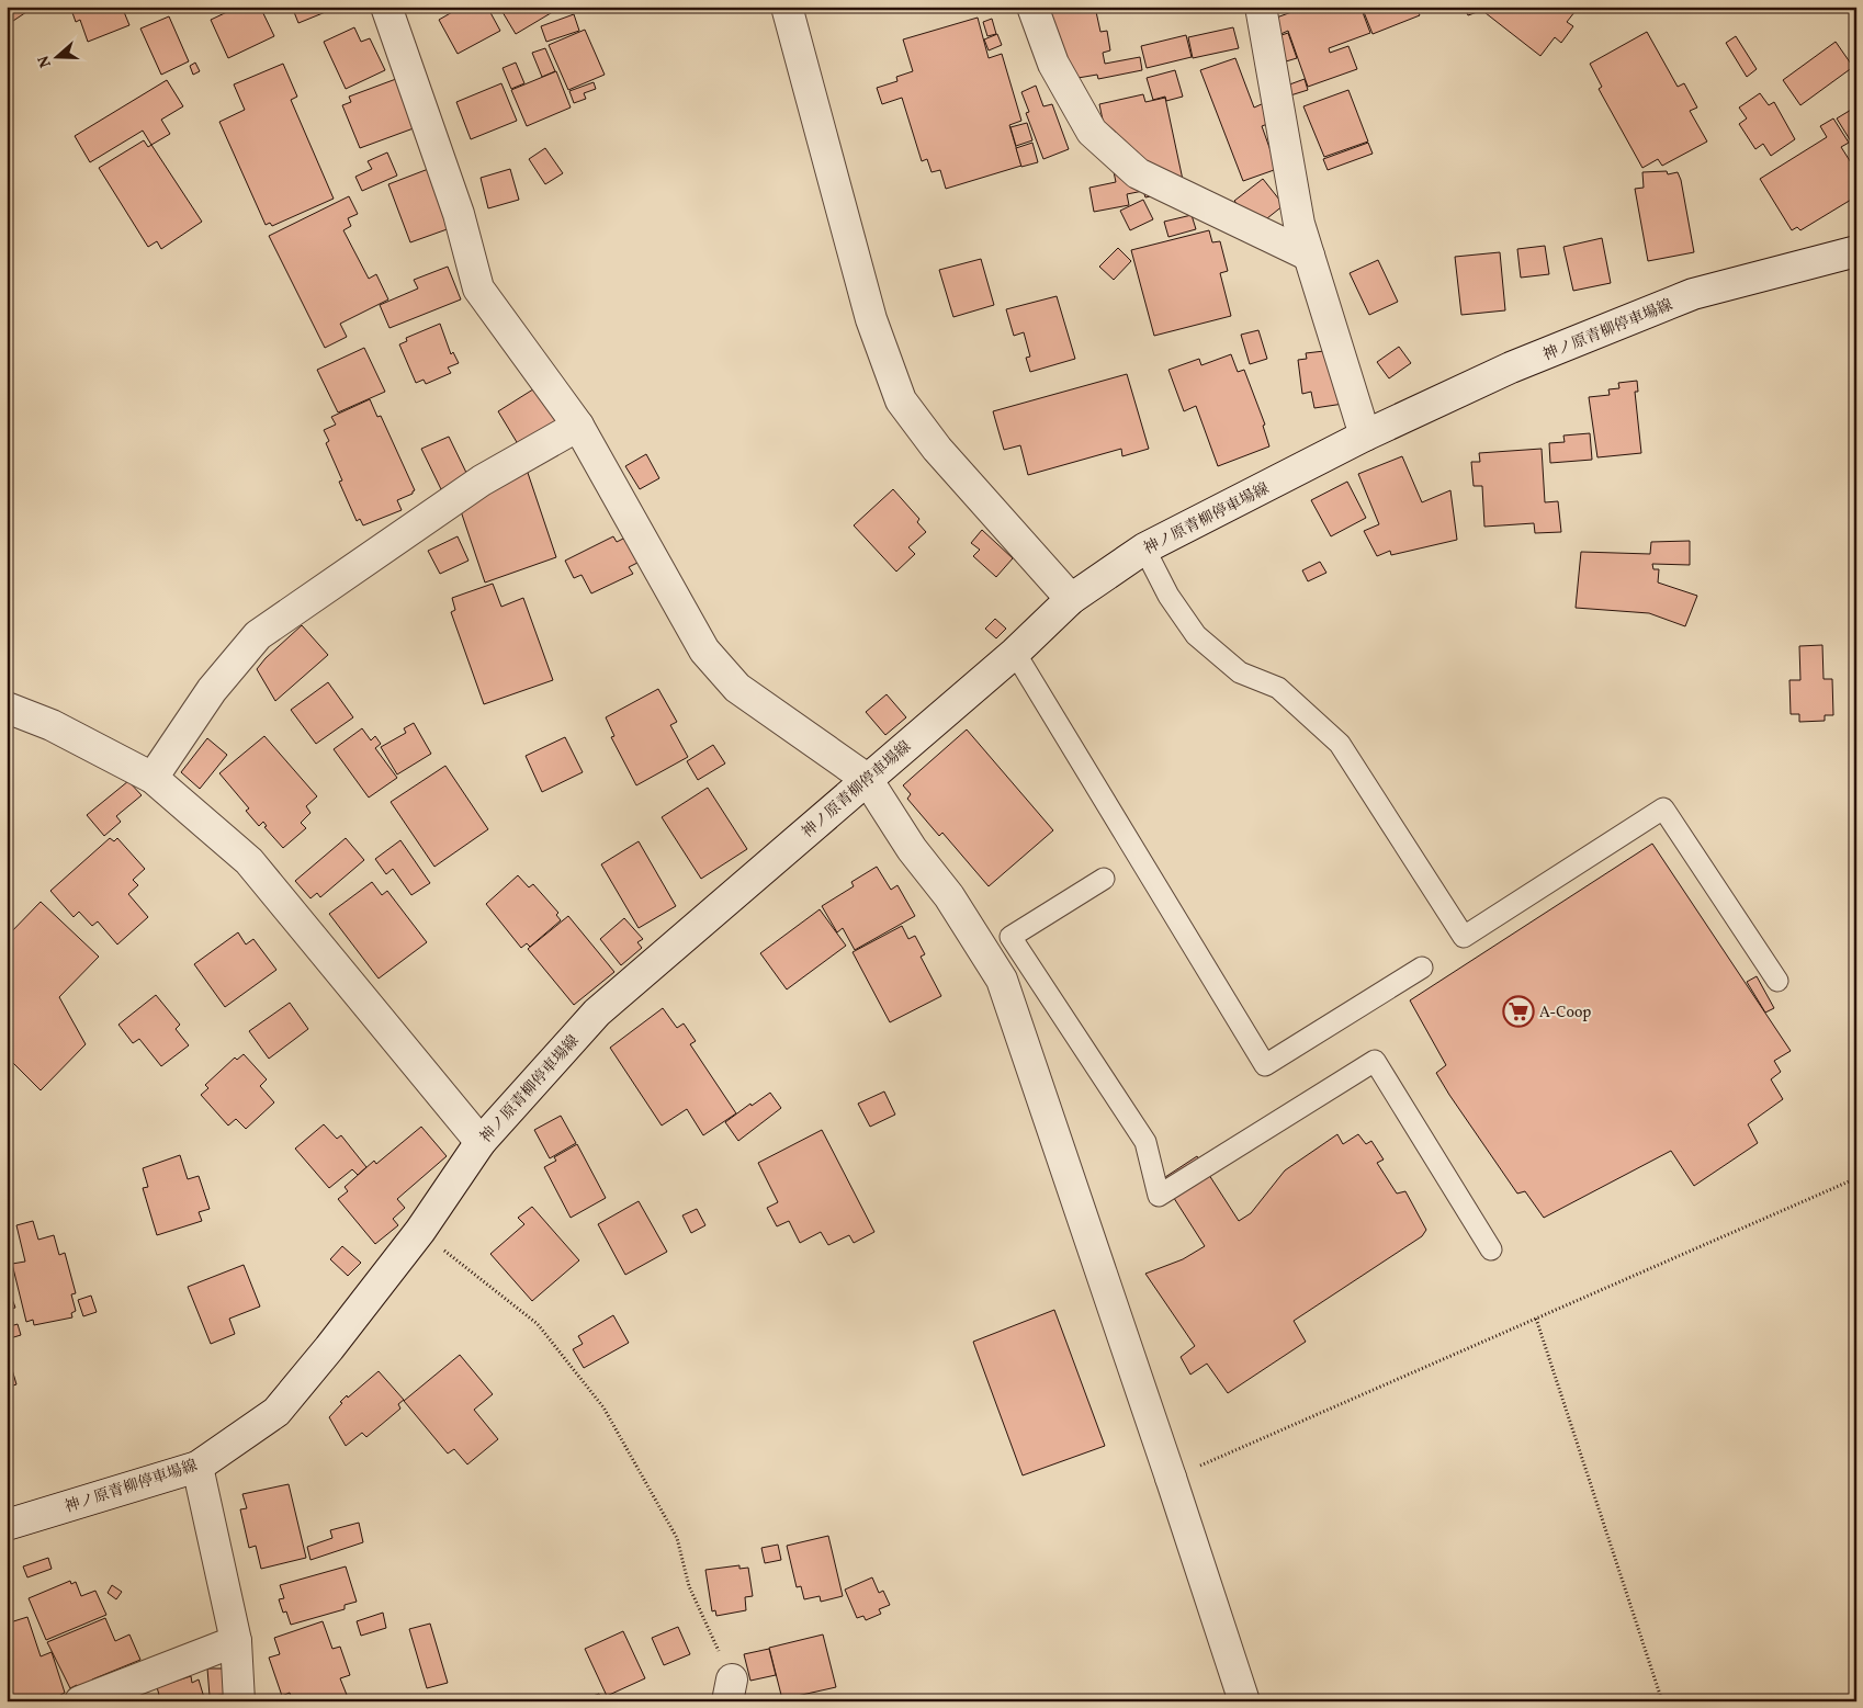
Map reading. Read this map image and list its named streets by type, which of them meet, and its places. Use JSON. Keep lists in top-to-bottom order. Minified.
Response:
{"streets":{"street":["神ノ原青柳停車場線"]},"places":{"supermarket":["A-Coop"]},"north":"left"}
